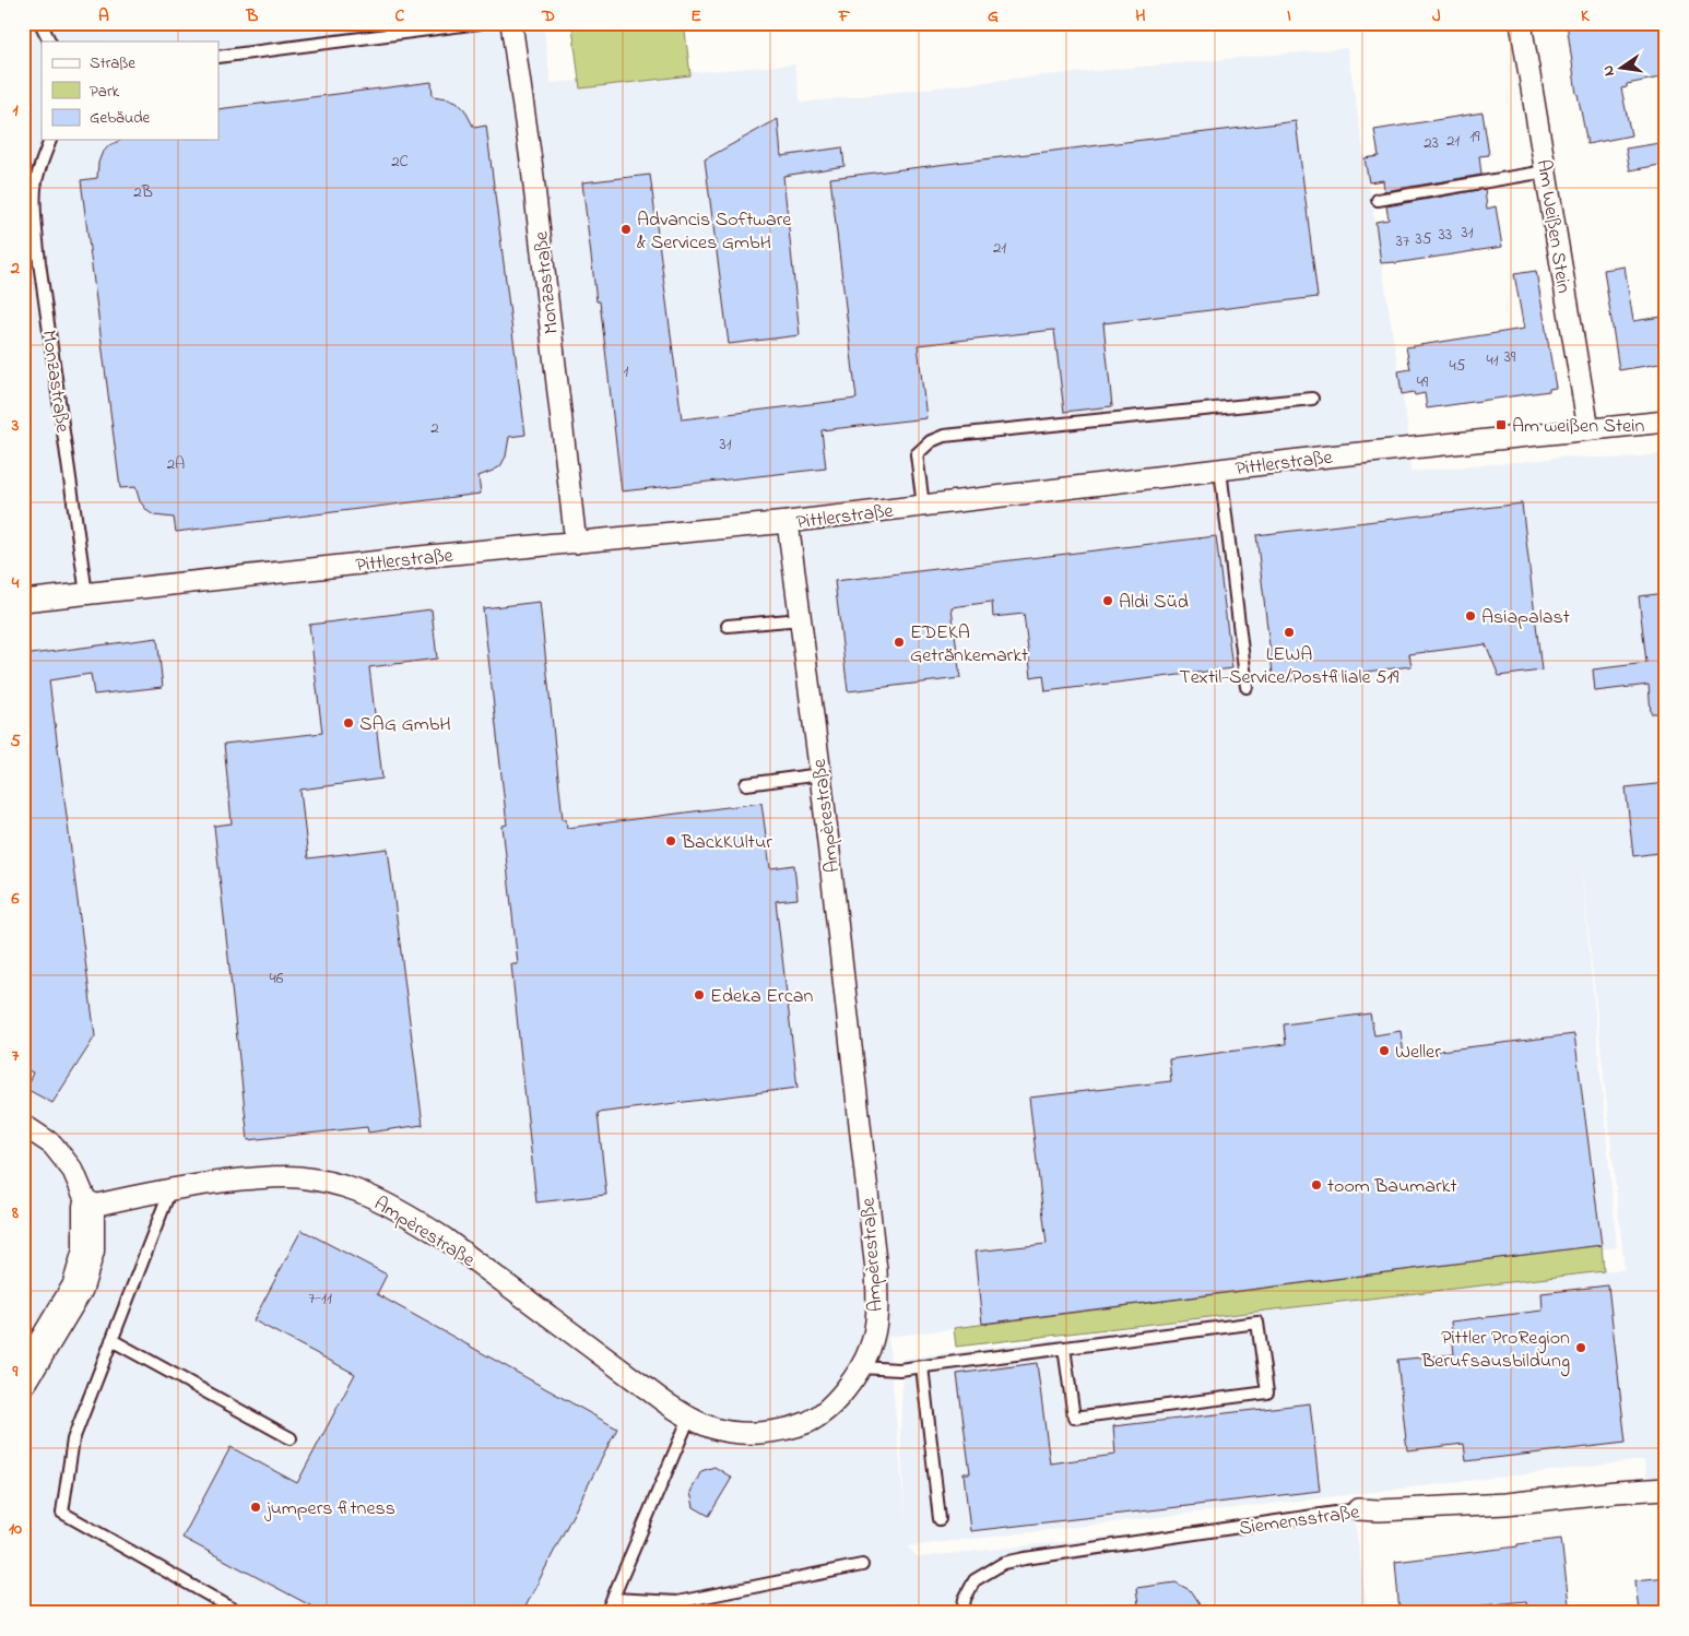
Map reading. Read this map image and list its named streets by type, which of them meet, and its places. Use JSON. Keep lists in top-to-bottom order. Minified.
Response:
{"streets":{"street":["Am Weißen Stein","Monzastraße","Pittlerstraße","Ampèrestraße","Siemensstraße"]},"crossings":[["Am Weißen Stein","Pittlerstraße"],["Monzastraße","Pittlerstraße"],["Pittlerstraße","Ampèrestraße"]],"places":{"other":["Advancis Software & Services GmbH","Aldi Süd","Asiapalast","LEWA Textil-Service/Postfiliale 519","EDEKA Getränkemarkt","SAG GmbH","BackKUltur","Edeka Ercan","Weller","toom Baumarkt","Pittler ProRegion Berufsausbildung","jumpers fitness"],"transit":["Am weißen Stein"]},"house_numbers":["19","21","23","2C","2B","31","33","35","37","21","39","41","45","1","49","2","31","2A","46","7-11"],"legend":["Straße","Park","Gebäude"],"north":"left","grid":{"columns":["A","B","C","D","E","F","G","H","I","J","K"],"rows":["1","2","3","4","5","6","7","8","9","10"]}}
